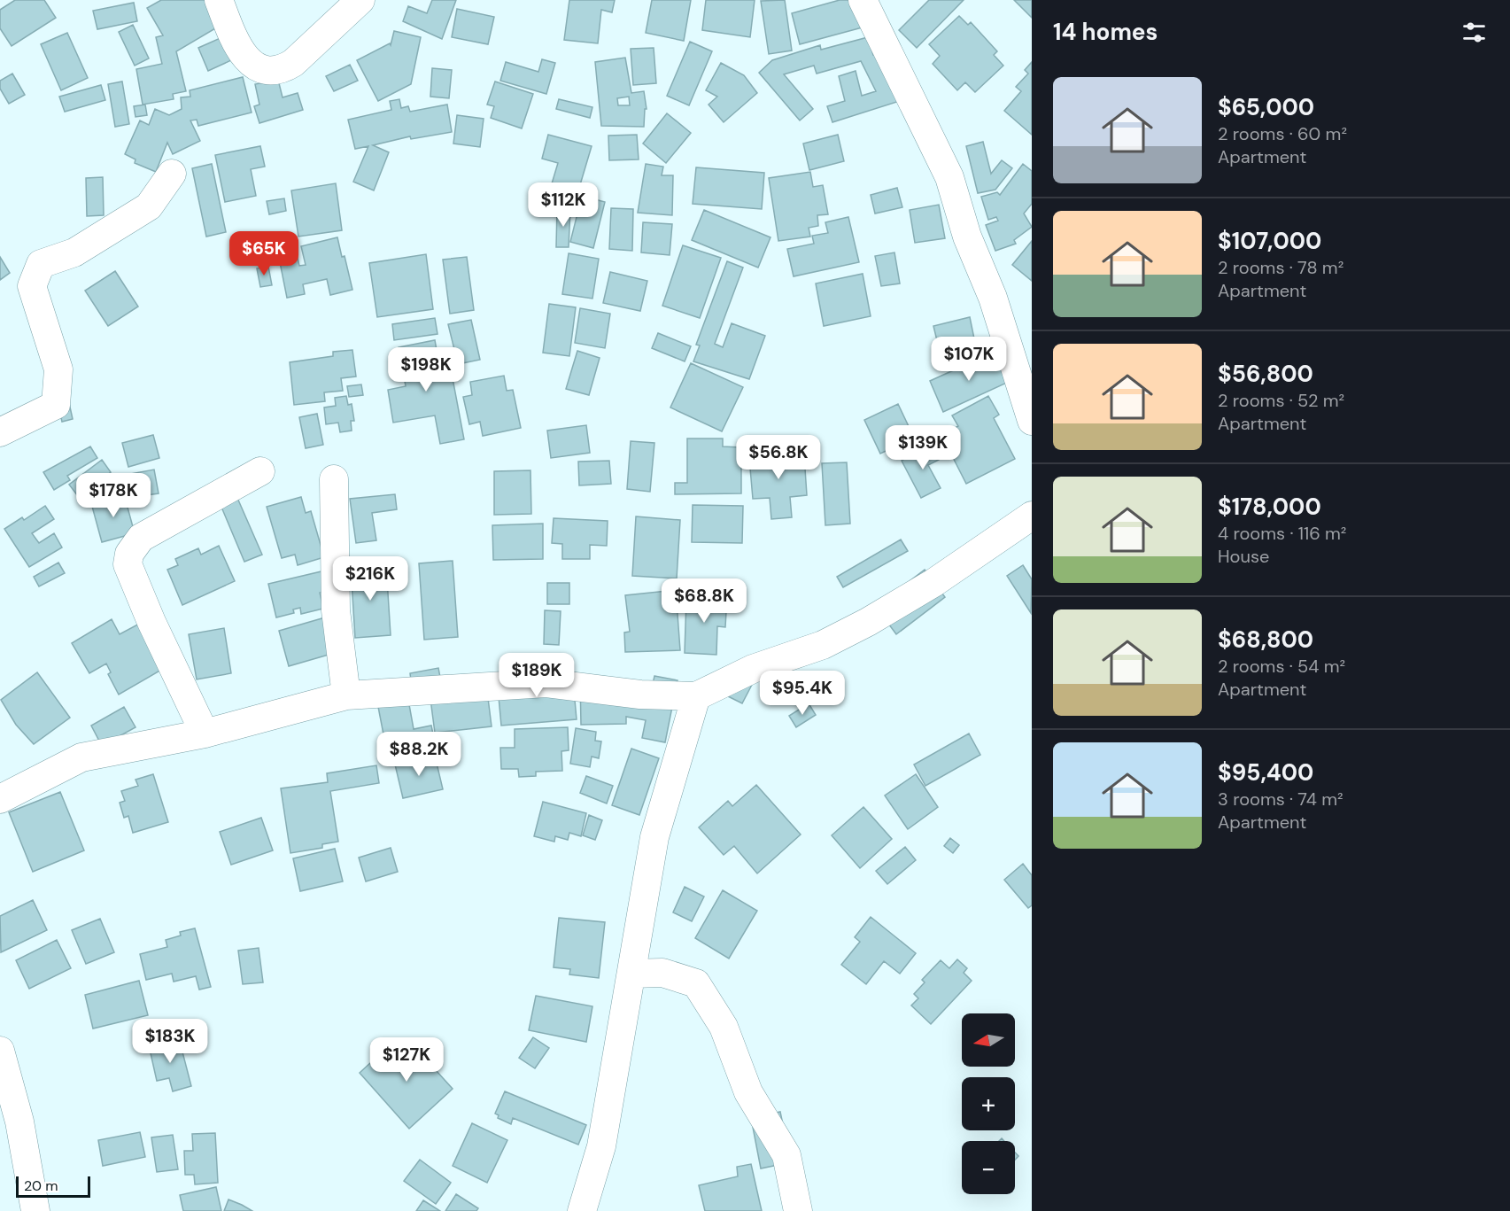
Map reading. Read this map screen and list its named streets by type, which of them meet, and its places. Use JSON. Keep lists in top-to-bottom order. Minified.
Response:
{"scale_bar":"20 m","north":"left","page":{"heading":"14 homes","list":[{"name":"$65,000","note":"2 rooms · 60 m² · Apartment"},{"name":"$107,000","note":"2 rooms · 78 m² · Apartment"},{"name":"$56,800","note":"2 rooms · 52 m² · Apartment"},{"name":"$178,000","note":"4 rooms · 116 m² · House"},{"name":"$68,800","note":"2 rooms · 54 m² · Apartment"},{"name":"$95,400","note":"3 rooms · 74 m² · Apartment"}],"price":["$112K","$65K","$107K","$198K","$139K","$56.8K","$178K","$216K","$68.8K","$189K","$95.4K","$88.2K","$183K","$127K"],"map_buttons":["+","−"],"scale":"20 m"}}
